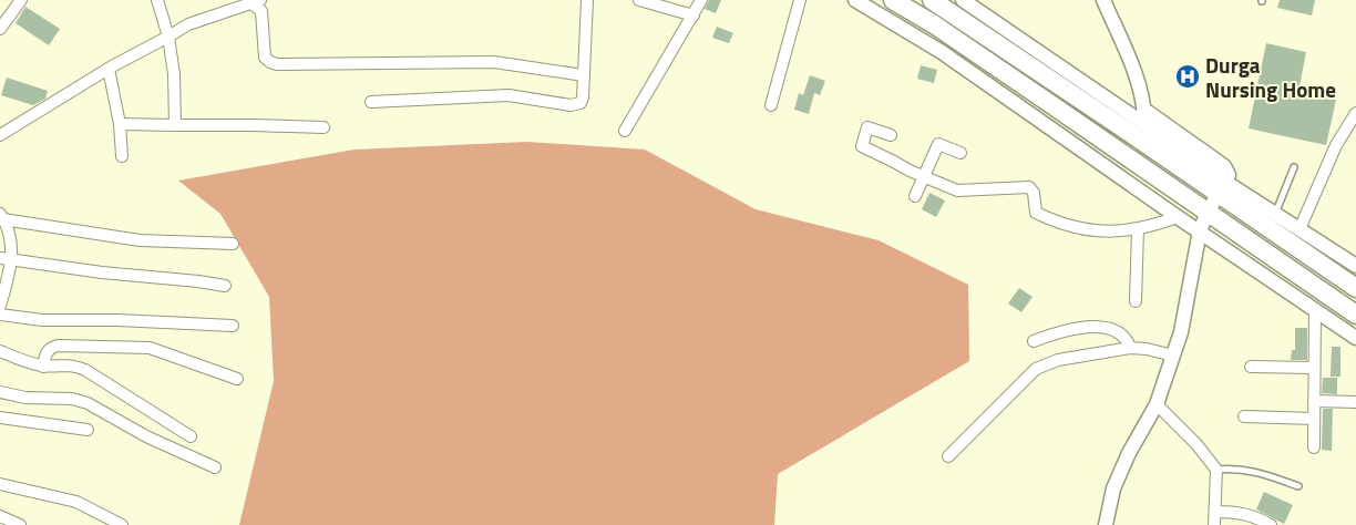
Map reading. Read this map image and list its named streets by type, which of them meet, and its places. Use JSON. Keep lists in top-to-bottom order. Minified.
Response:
{"places":{"hospital":["Durga Nursing Home"]}}
